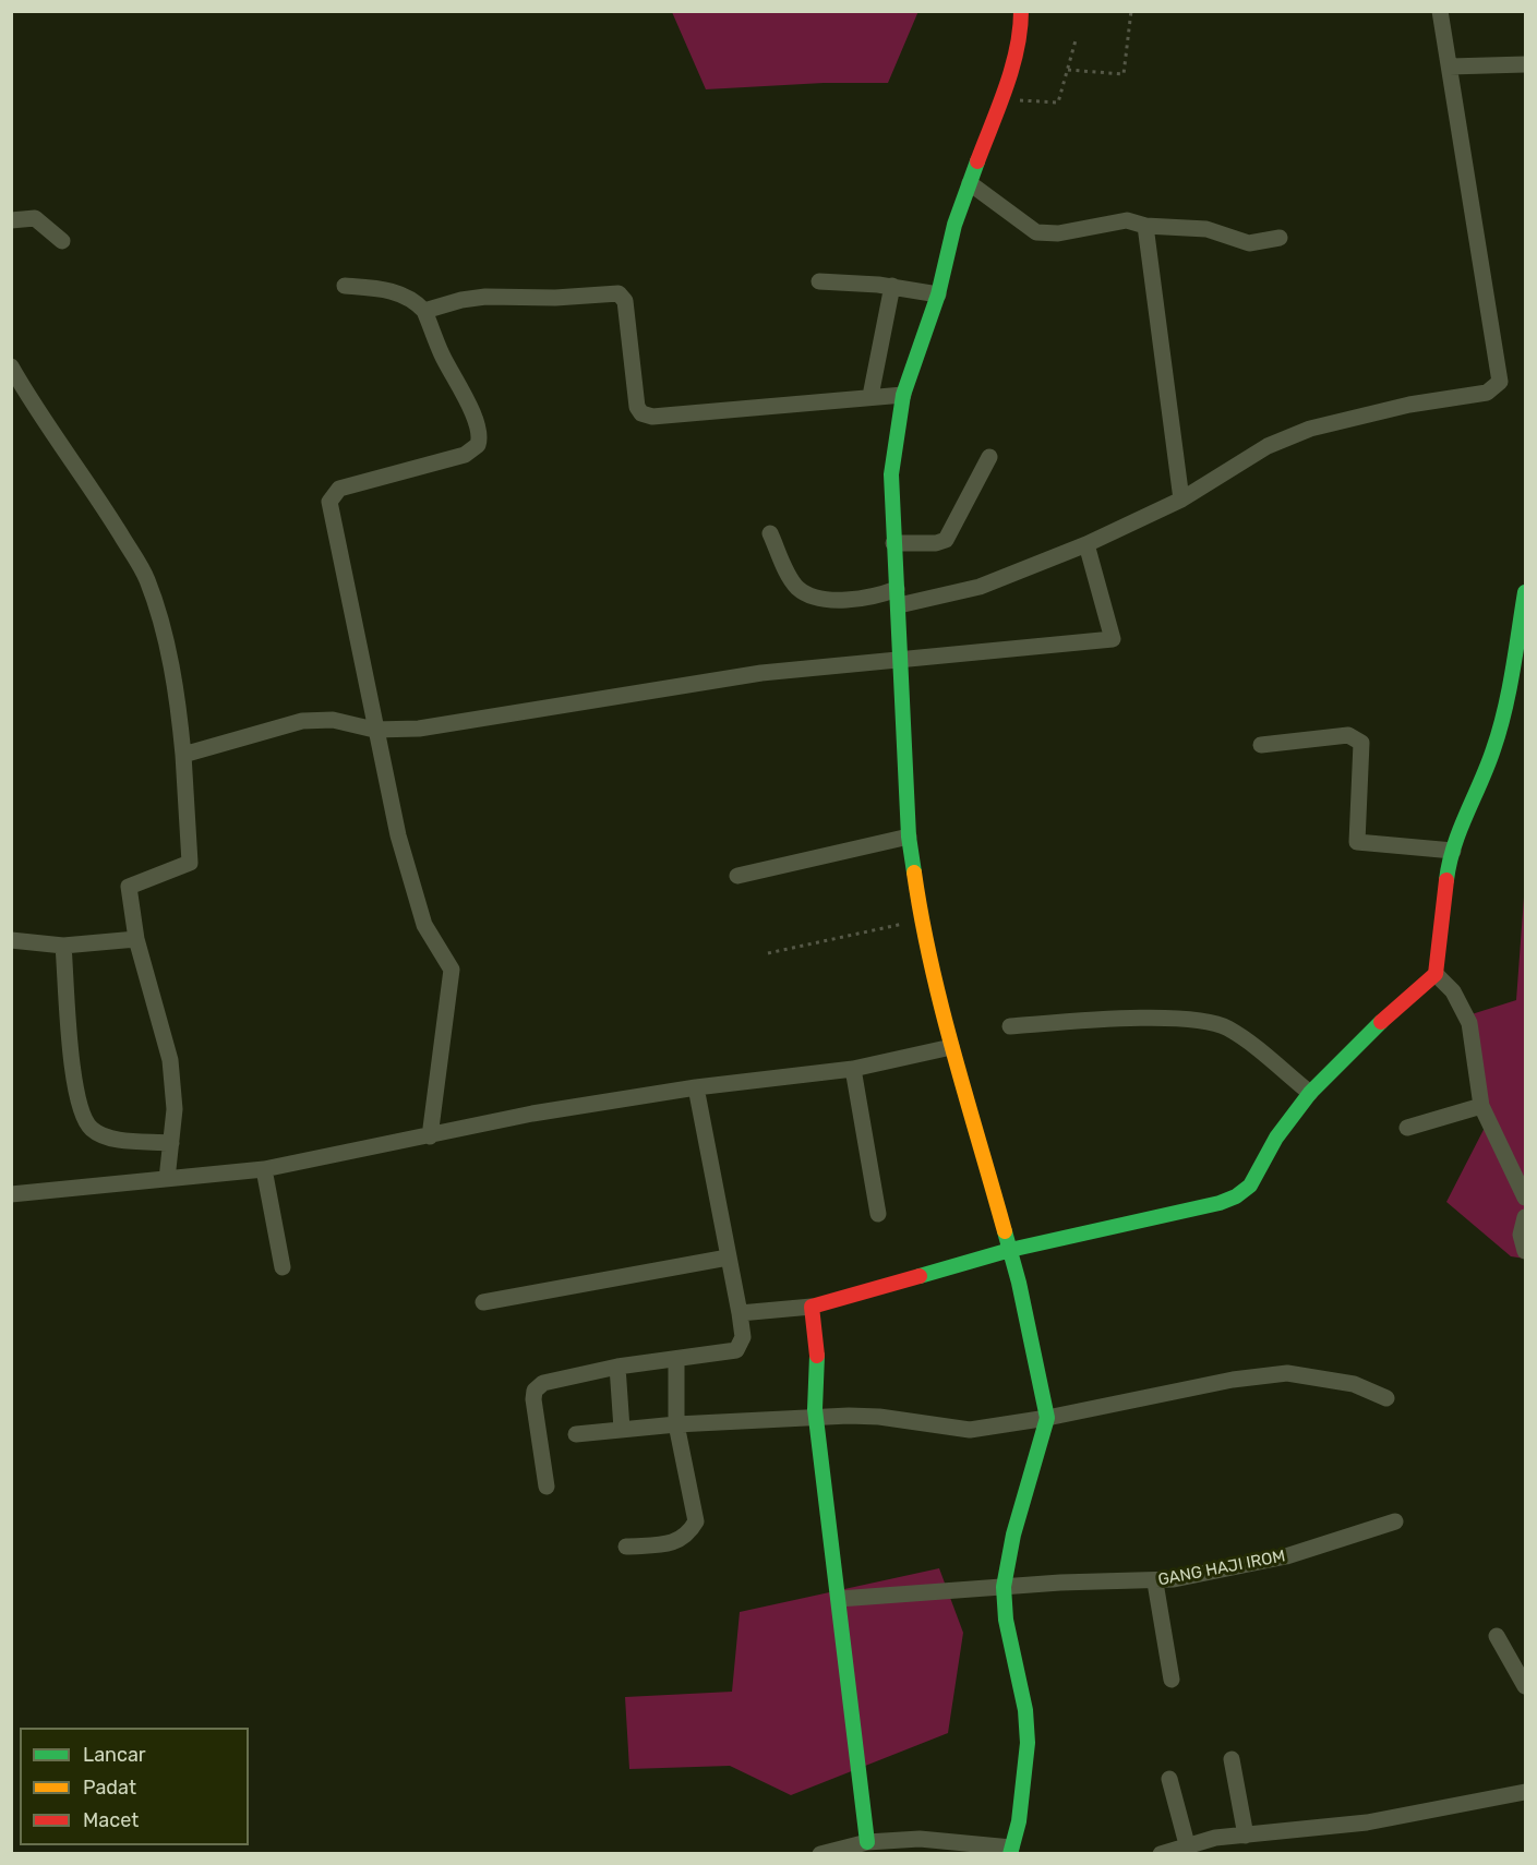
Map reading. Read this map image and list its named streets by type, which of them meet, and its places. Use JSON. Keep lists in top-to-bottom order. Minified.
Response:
{"streets":{"street":["GANG HAJI IROM"]},"legend":["Lancar","Padat","Macet"]}
